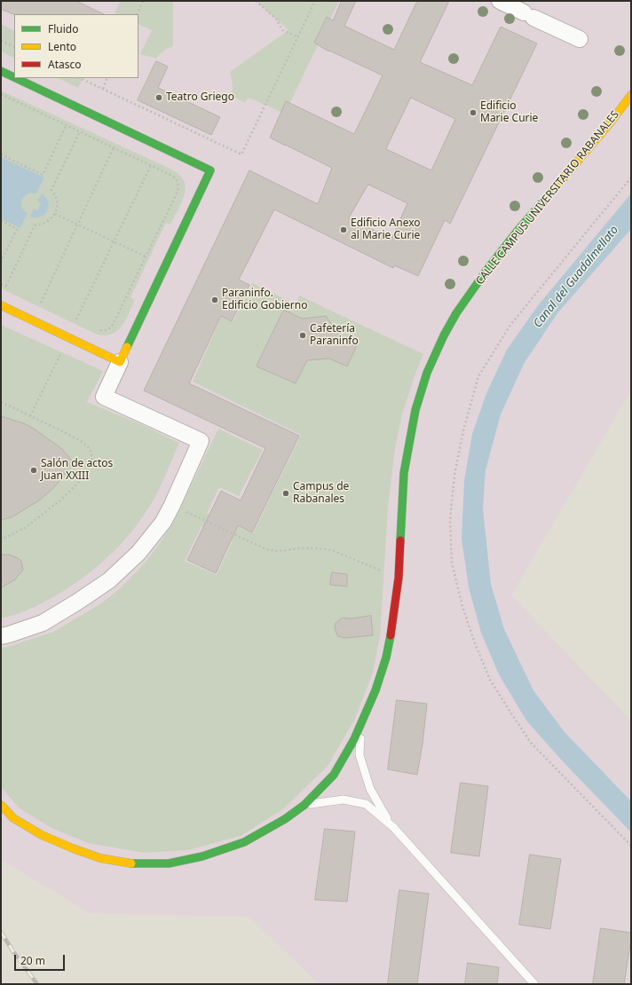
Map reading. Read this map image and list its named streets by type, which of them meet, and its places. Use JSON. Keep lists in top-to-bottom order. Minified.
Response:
{"streets":{"street":["CALLE CAMPUS UNIVERSITARIO RABANALES"]},"water":["Canal del Guadalmellato"],"places":["Teatro Griego","Edificio Marie Curie","Edificio Anexo al Marie Curie","Paraninfo. Edificio Gobierno","Cafetería Paraninfo","Salón de actos Juan XXIII","Campus de Rabanales"],"legend":["Fluido","Lento","Atasco"],"scale_bar":"20 m"}
